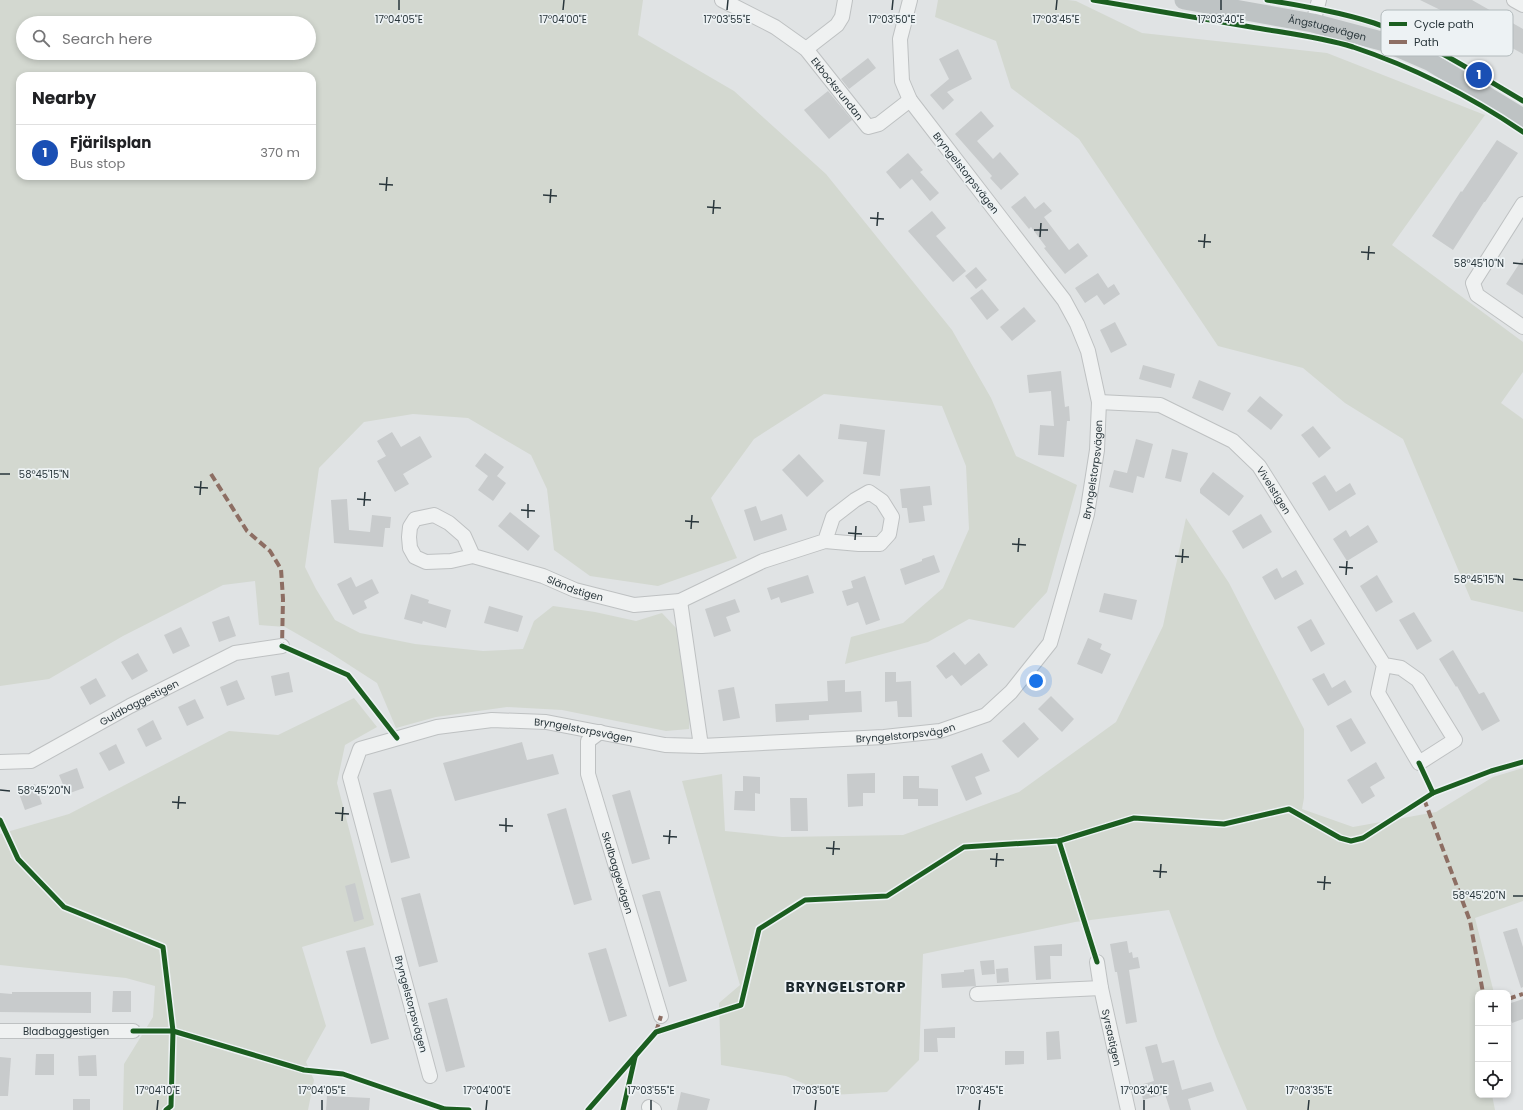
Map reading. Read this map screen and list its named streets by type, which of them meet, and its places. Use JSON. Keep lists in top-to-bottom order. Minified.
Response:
{"streets":{"street":["Ängstugevägen","Ekbocksrundan","Bryngelstorpsvägen","Vivelstigen","Sländstigen","Guldbaggestigen","Skalbaggevägen","Bladbaggestigen","Syrsastigen"]},"crossings":[["Ekbocksrundan","Bryngelstorpsvägen"],["Bryngelstorpsvägen","Vivelstigen"],["Bryngelstorpsvägen","Skalbaggevägen"]],"districts":["BRYNGELSTORP"],"legend":["Cycle path","Path"],"page":{"search":"Search here","pins":"1","heading":"Nearby","list":[{"mark":"1","name":"Fjärilsplan","note":"Bus stop","value":"370 m"}],"map_buttons":["+","−"]},"coordinates":["17°04'05\"E","17°04'00\"E","17°03'55\"E","17°03'50\"E","17°03'45\"E","17°03'40\"E","58°45'10\"N","58°45'15\"N","58°45'20\"N","17°04'10\"E","17°03'35\"E"]}
